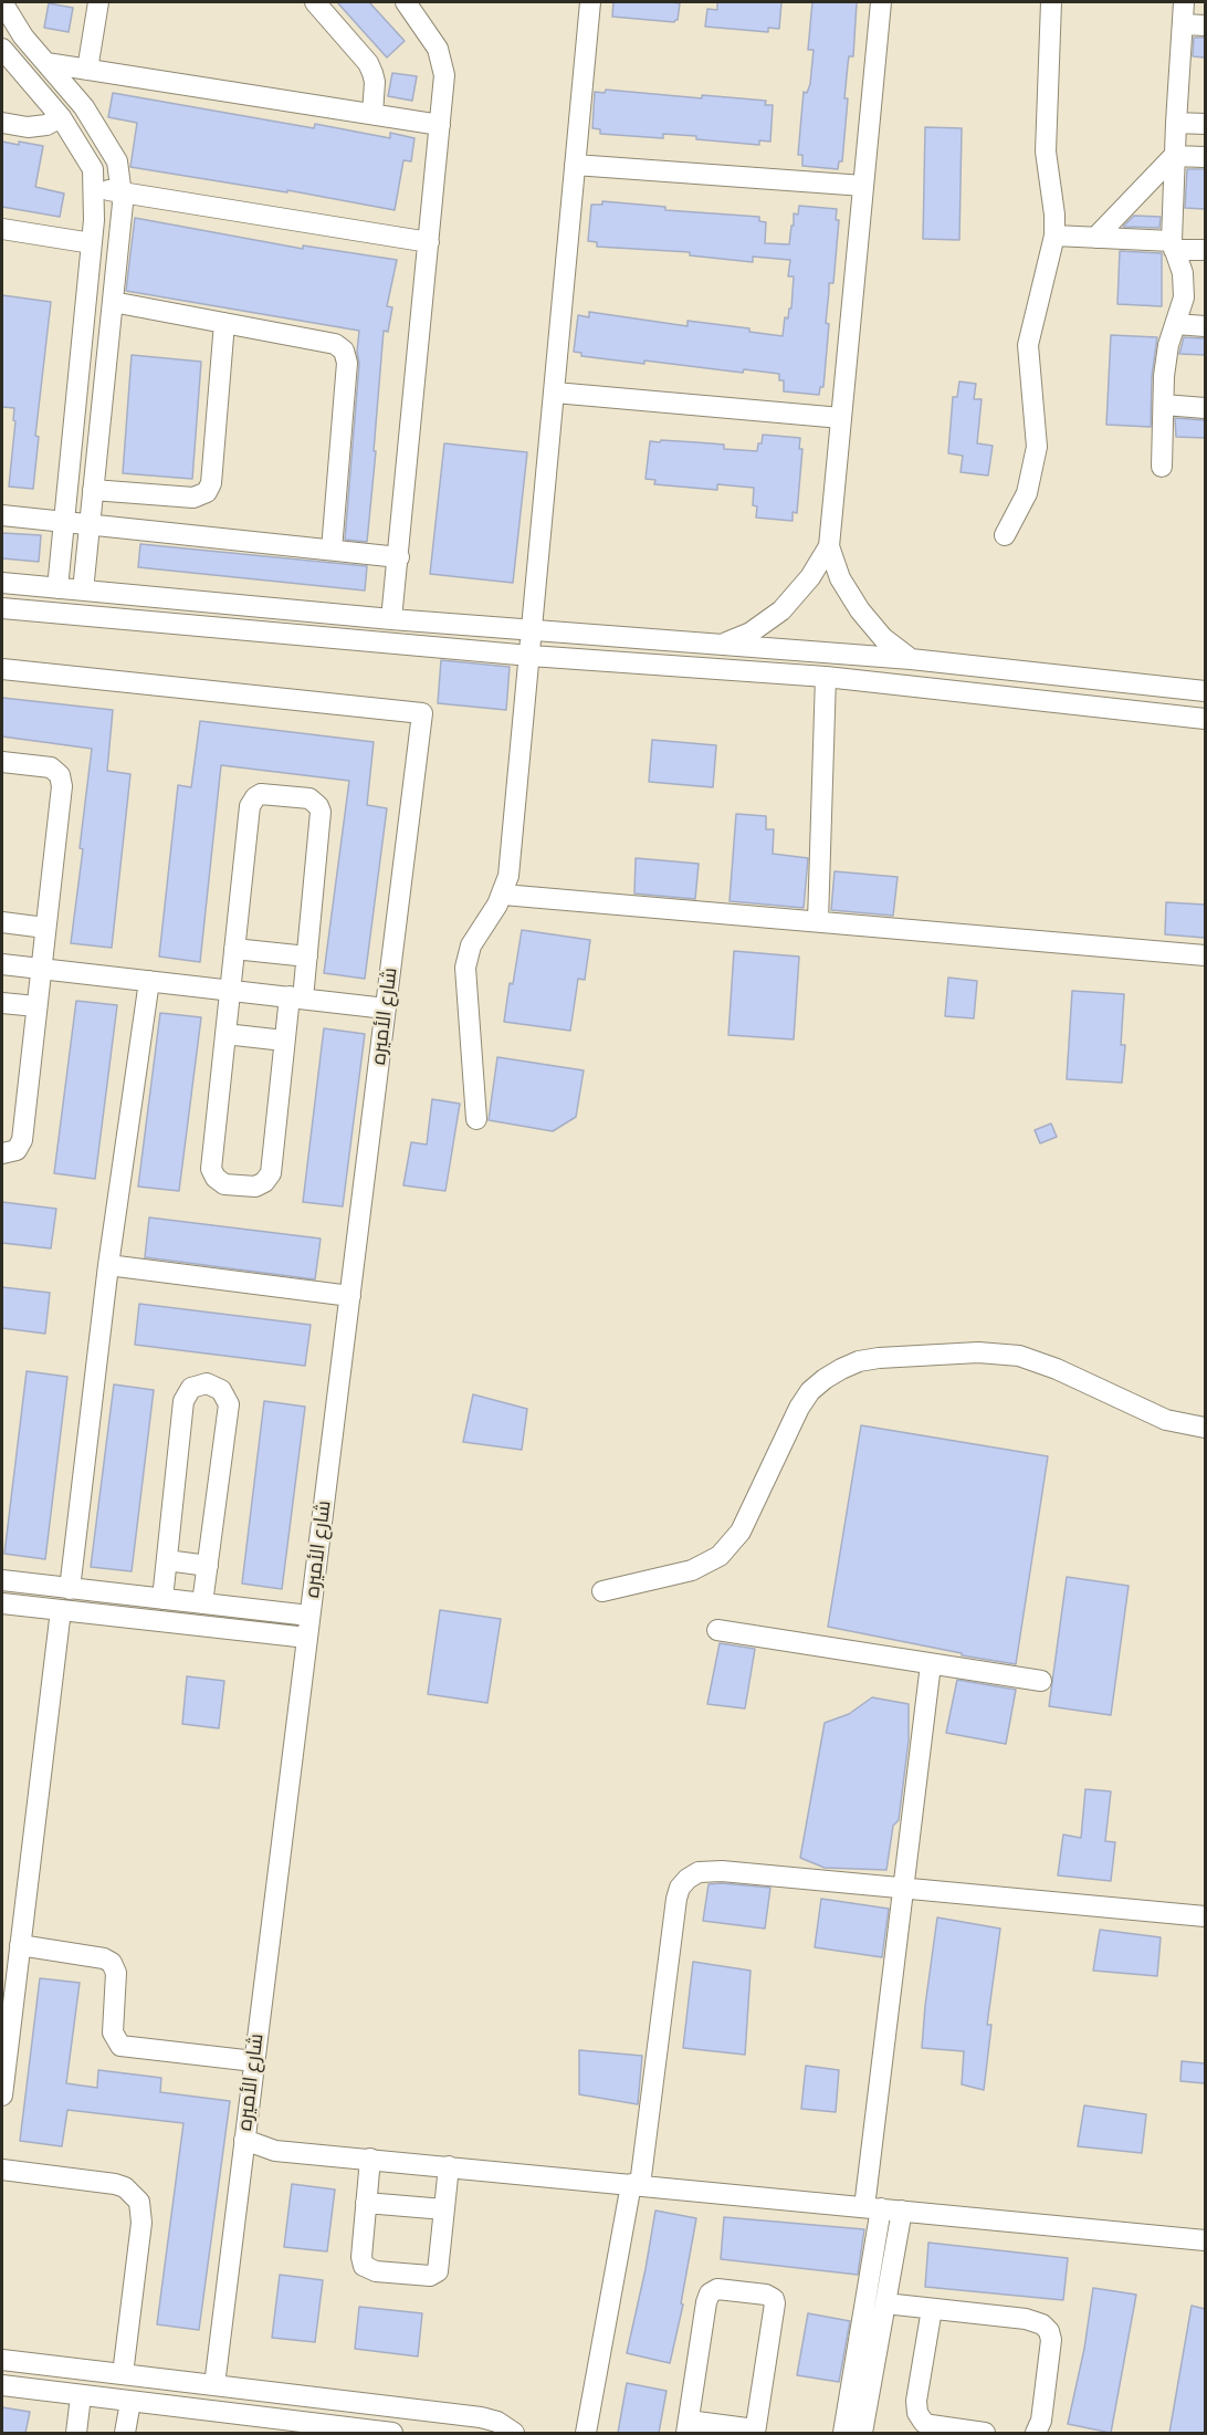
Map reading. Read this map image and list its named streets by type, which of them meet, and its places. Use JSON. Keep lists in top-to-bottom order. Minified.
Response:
{"streets":{"street":["شارع الأميره"]}}
